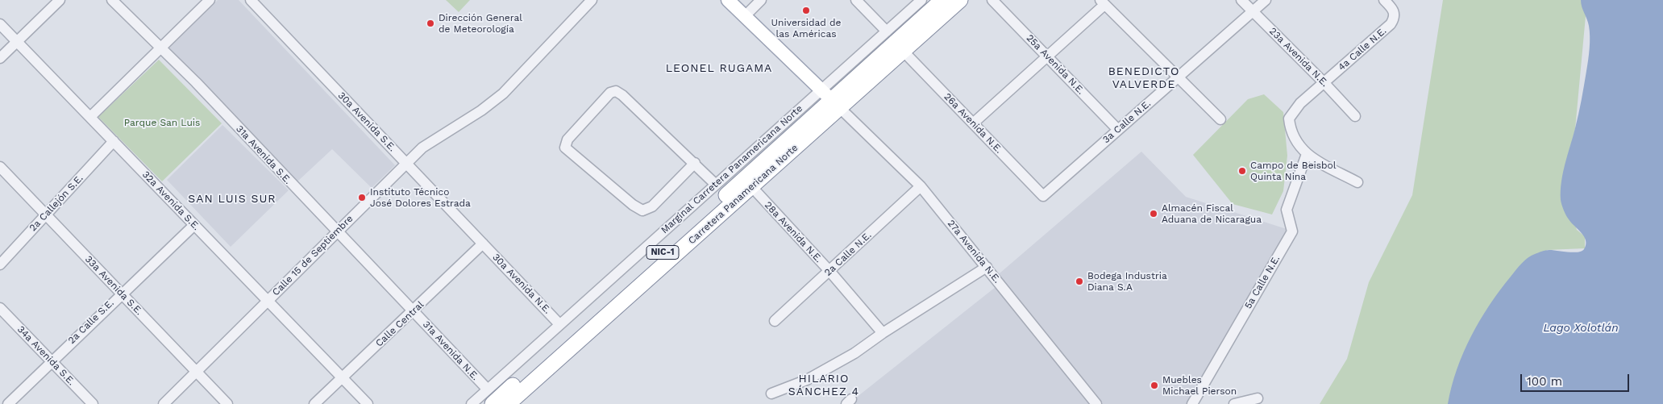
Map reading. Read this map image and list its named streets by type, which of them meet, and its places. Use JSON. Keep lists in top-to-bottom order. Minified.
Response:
{"streets":{"highway":["Carretera Panamericana Norte","NIC-1"],"street":["4a Calle N.E.","23a Avenida N.E.","25a Avenida N.E.","30a Avenida S.E.","3a Calle N.E.","26a Avenida N.E.","31a Avenida S.E.","Marginal Carretera Panamericana Norte","32a Avenida S.E.","2a Callejón S.E.","28a Avenida N.E.","27a Avenida N.E.","2a Calle N.E.","Calle 15 de Septiembre","5a Calle N.E.","30a Avenida N.E.","33a Avenida S.E.","2a Calle S.E.","Calle Central","31a Avenida N.E.","34a Avenida S.E."]},"crossings":[["4a Calle N.E.","23a Avenida N.E."],["4a Calle N.E.","5a Calle N.E."],["23a Avenida N.E.","3a Calle N.E."],["25a Avenida N.E.","3a Calle N.E."],["30a Avenida S.E.","Calle 15 de Septiembre"],["30a Avenida S.E.","30a Avenida N.E."],["30a Avenida S.E.","Calle Central"],["3a Calle N.E.","26a Avenida N.E."],["26a Avenida N.E.","Carretera Panamericana Norte"],["31a Avenida S.E.","Calle 15 de Septiembre"],["31a Avenida S.E.","Calle Central"],["31a Avenida S.E.","31a Avenida N.E."],["Marginal Carretera Panamericana Norte","Carretera Panamericana Norte"],["Marginal Carretera Panamericana Norte","27a Avenida N.E."],["Marginal Carretera Panamericana Norte","30a Avenida N.E."],["Marginal Carretera Panamericana Norte","31a Avenida N.E."],["Carretera Panamericana Norte","28a Avenida N.E."],["Carretera Panamericana Norte","27a Avenida N.E."],["32a Avenida S.E.","2a Callejón S.E."],["32a Avenida S.E.","Calle 15 de Septiembre"],["32a Avenida S.E.","2a Calle S.E."],["32a Avenida S.E.","Calle Central"],["2a Callejón S.E.","33a Avenida S.E."],["28a Avenida N.E.","2a Calle N.E."],["27a Avenida N.E.","2a Calle N.E."],["Calle 15 de Septiembre","33a Avenida S.E."],["30a Avenida N.E.","Calle Central"],["33a Avenida S.E.","2a Calle S.E."],["2a Calle S.E.","34a Avenida S.E."],["Calle Central","31a Avenida N.E."]],"districts":["LEONEL RUGAMA","BENEDICTO VALVERDE","SAN LUIS SUR","HILARIO SÁNCHEZ 4"],"water":["Lago Xolotlán"],"parks":["Parque San Luis"],"places":["Universidad de las Américas","Dirección General de Meteorología","Campo de Beisbol Quinta Nina","Instituto Técnico José Dolores Estrada","Almacén Fiscal Aduana de Nicaragua","Bodega Industria Diana S.A","Muebles Michael Pierson"],"scale_bar":"100 m"}
